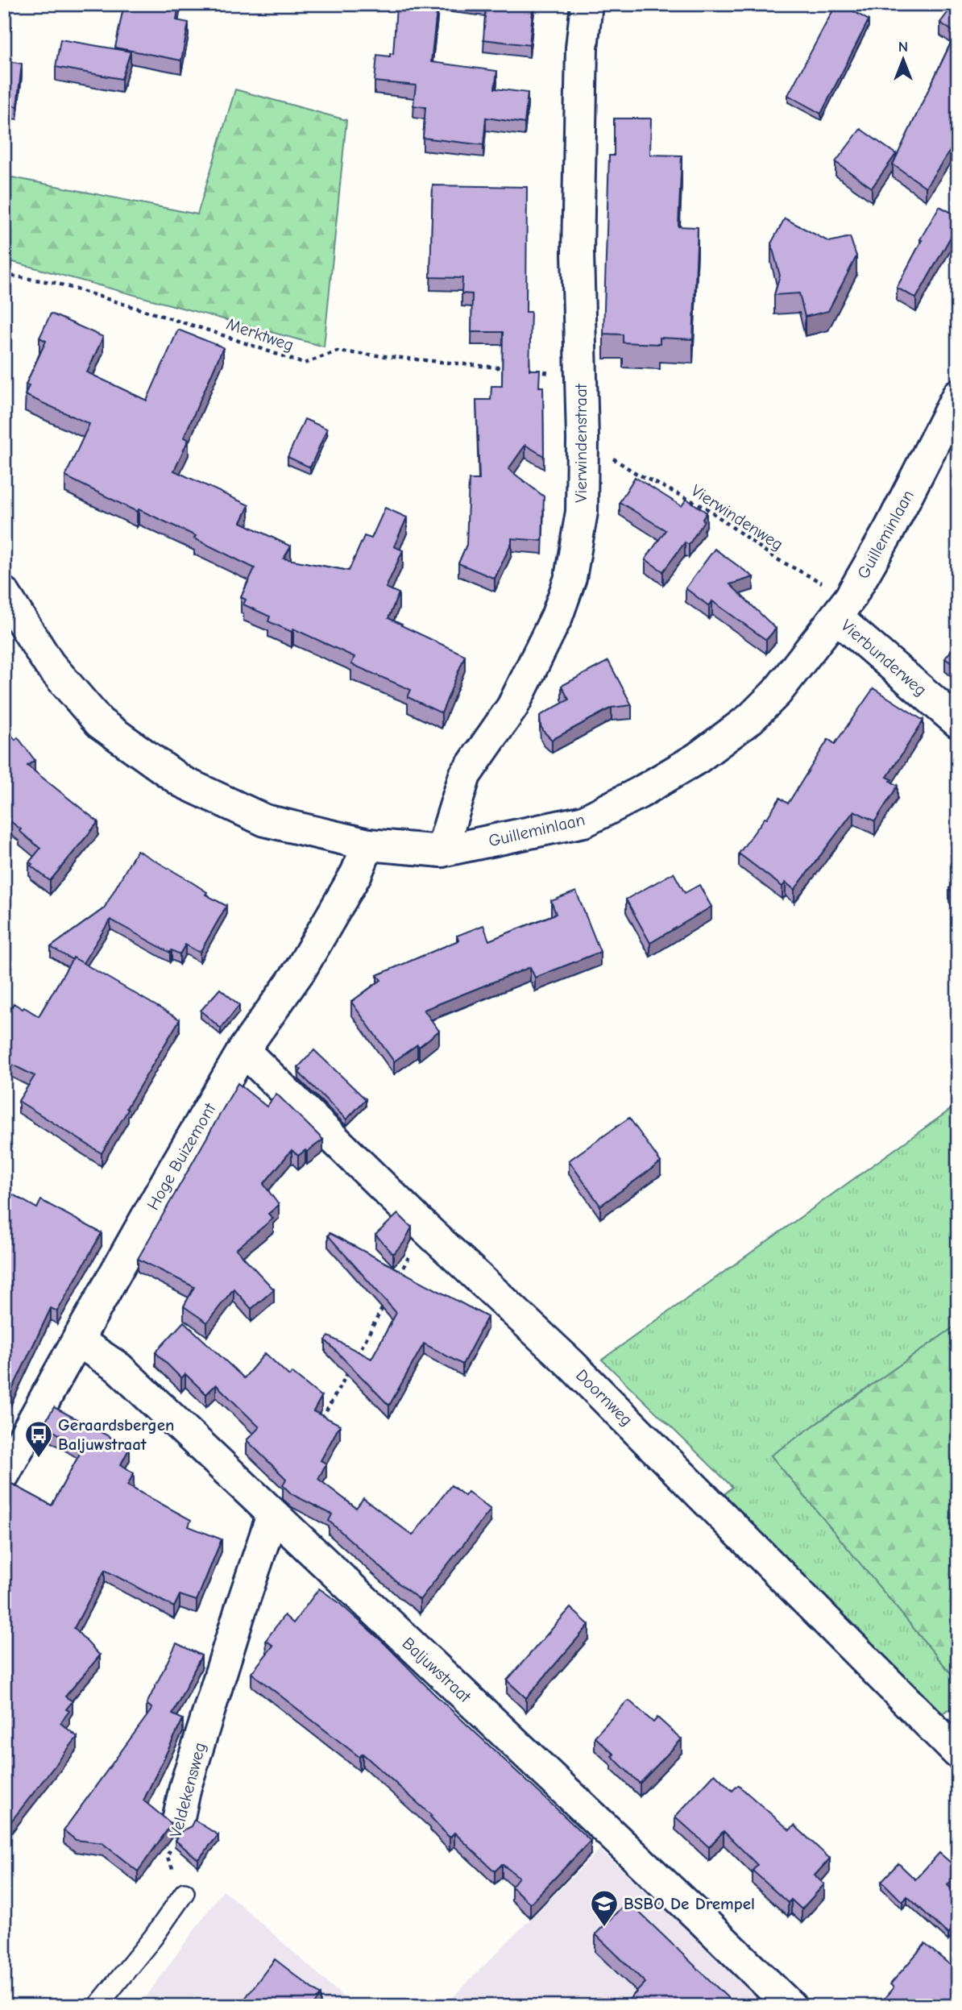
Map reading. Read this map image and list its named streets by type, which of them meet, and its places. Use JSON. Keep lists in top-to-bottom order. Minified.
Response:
{"streets":{"street":["Vierwindenstraat","Guilleminlaan","Vierbunderweg","Hoge Buizemont","Doornweg","Baljuwstraat","Veldekensweg"],"path":["Merktweg","Vierwindenweg"]},"crossings":[["Vierwindenstraat","Vierwindenweg"],["Vierwindenstraat","Guilleminlaan"],["Vierwindenweg","Guilleminlaan"],["Vierwindenweg","Vierbunderweg"],["Guilleminlaan","Vierbunderweg"],["Guilleminlaan","Hoge Buizemont"],["Hoge Buizemont","Doornweg"],["Hoge Buizemont","Baljuwstraat"],["Baljuwstraat","Veldekensweg"]],"places":{"bus stop":["Geraardsbergen Baljuwstraat"],"school or university":["BSBO De Drempel"]},"north":"top"}
